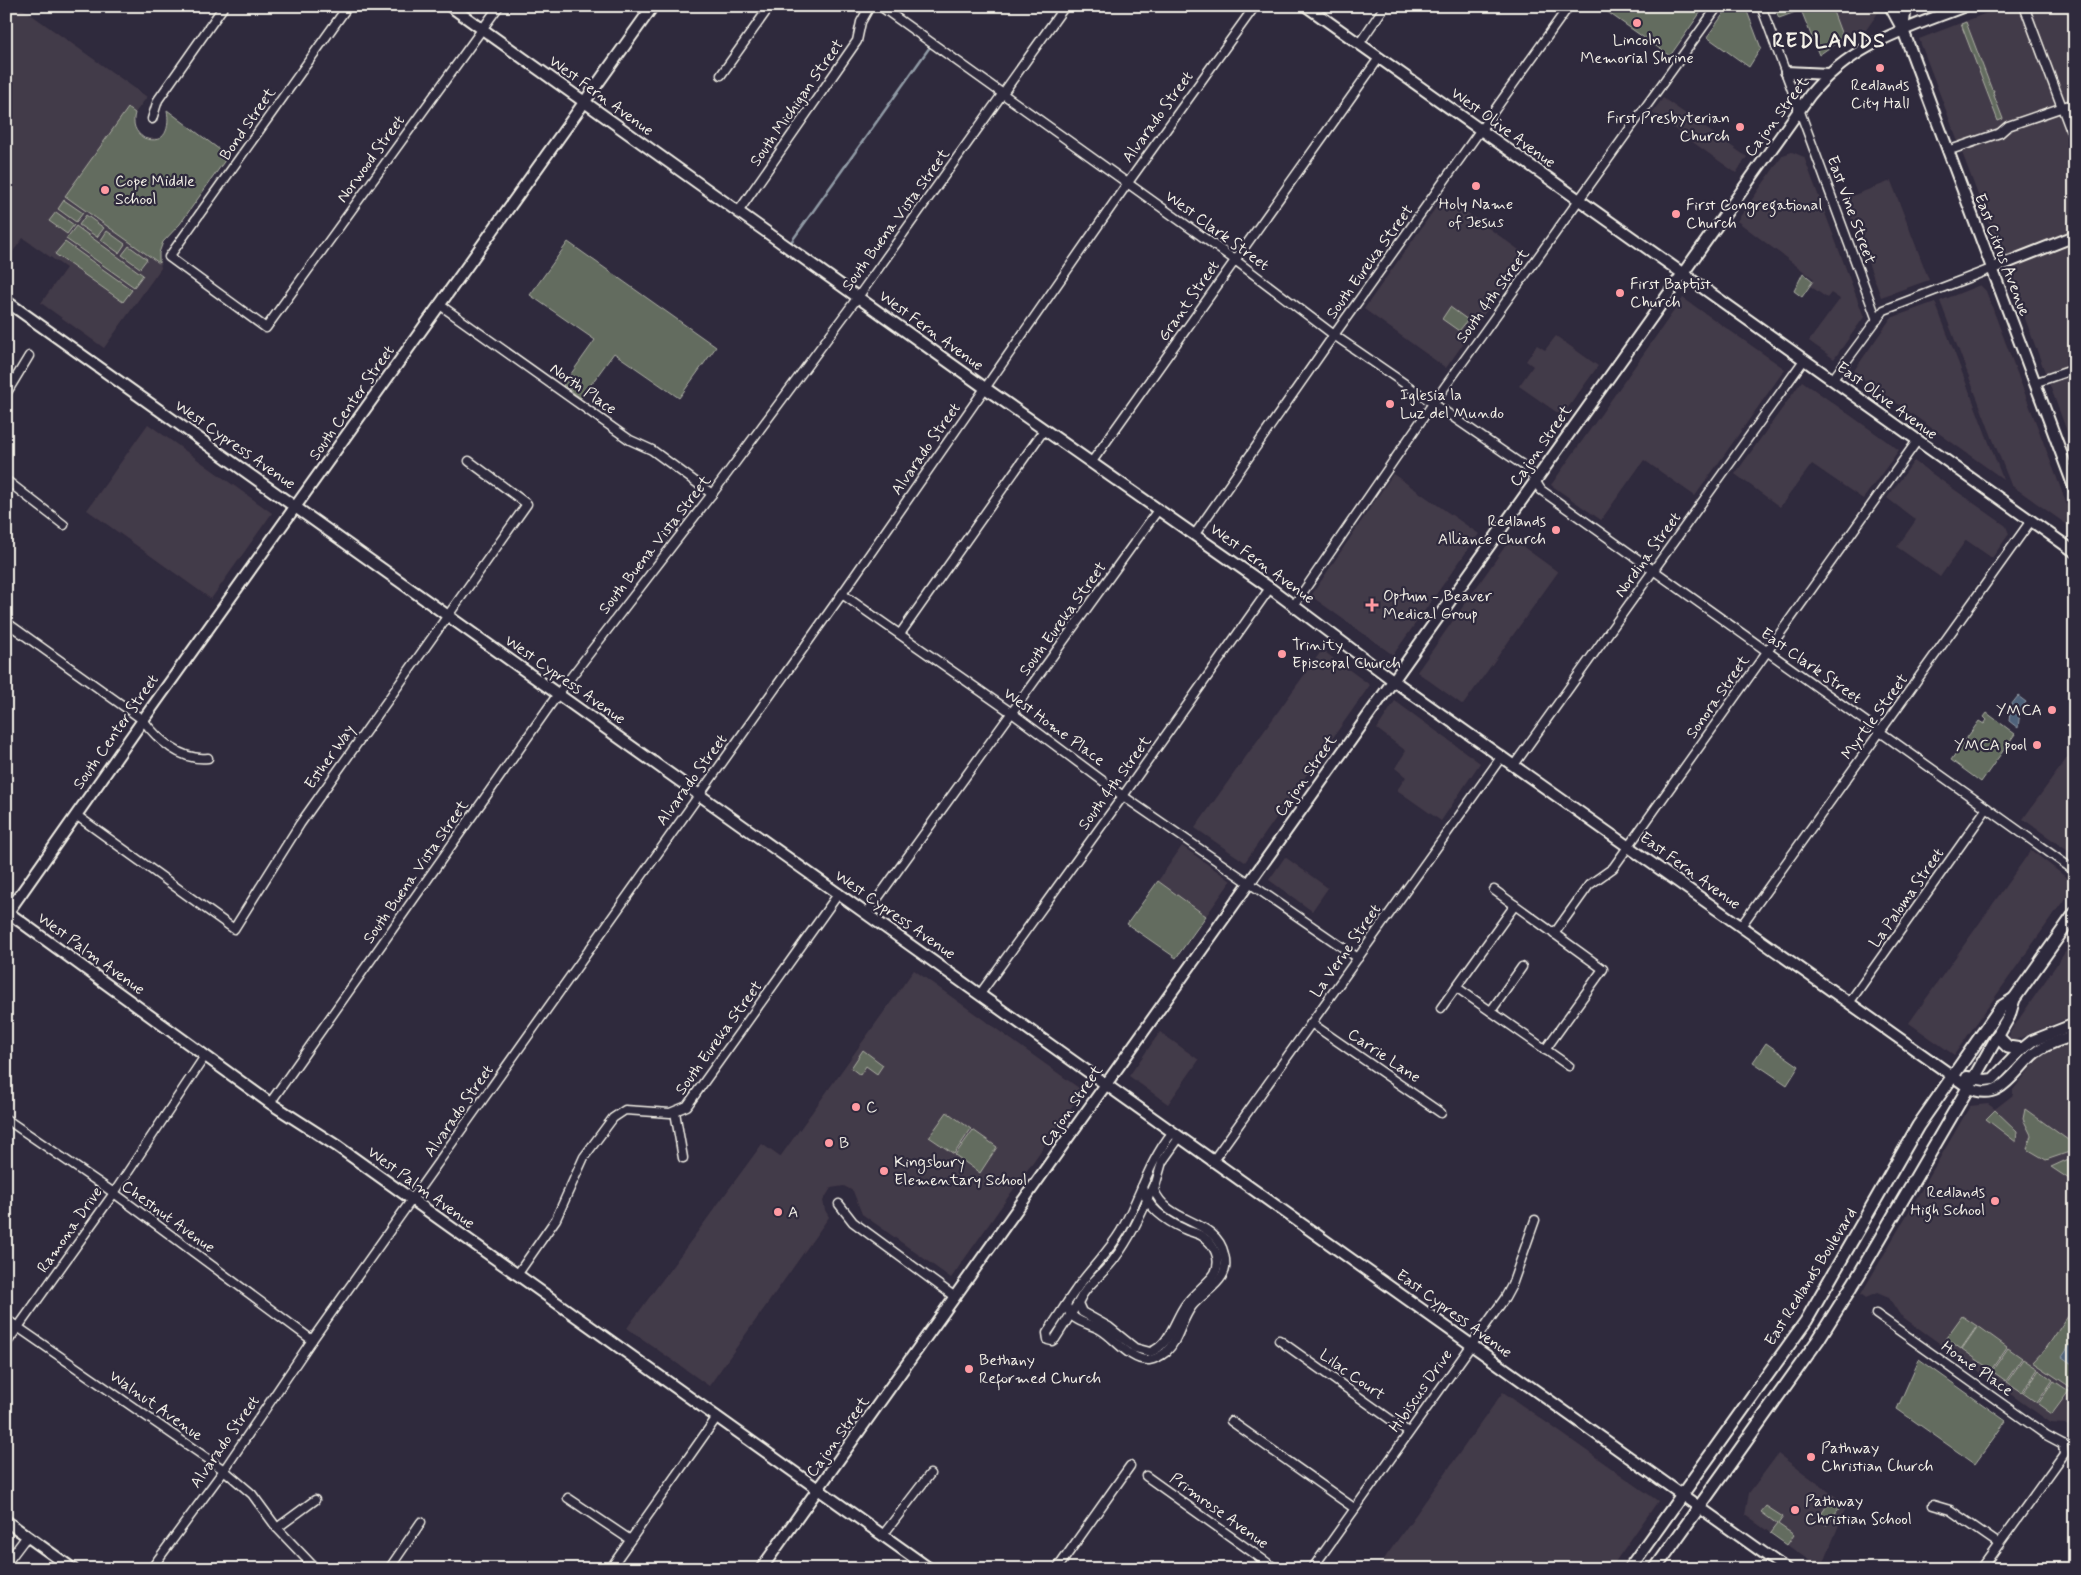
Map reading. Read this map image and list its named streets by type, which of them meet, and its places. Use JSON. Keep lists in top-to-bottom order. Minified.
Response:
{"streets":{"main road":["East Redlands Boulevard"],"street":["West Fern Avenue","South Michigan Street","Alvarado Street","Cajon Street","Bond Street","West Olive Avenue","Norwood Street","East Vine Street","South Buena Vista Street","West Clark Street","East Citrus Avenue","South Eureka Street","South 4th Street","Grant Street","North Place","East Olive Avenue","South Center Street","West Cypress Avenue","Nordina Street","East Clark Street","Sonora Street","Myrtle Street","West Home Place","Esther Way","East Fern Avenue","La Paloma Street","La Verne Street","West Palm Avenue","Carrie Lane","Chestnut Avenue","Ramona Drive","East Cypress Avenue","Home Place","Lilac Court","Hibiscus Drive","Walnut Avenue","Primrose Avenue"]},"crossings":[["West Fern Avenue","South Michigan Street"],["West Fern Avenue","Alvarado Street"],["West Fern Avenue","Cajon Street"],["West Fern Avenue","Norwood Street"],["West Fern Avenue","South Buena Vista Street"],["West Fern Avenue","South Eureka Street"],["West Fern Avenue","South 4th Street"],["West Fern Avenue","Grant Street"],["West Fern Avenue","South Center Street"],["West Fern Avenue","East Fern Avenue"],["Alvarado Street","West Clark Street"],["Alvarado Street","West Cypress Avenue"],["Alvarado Street","West Home Place"],["Alvarado Street","West Palm Avenue"],["Alvarado Street","Chestnut Avenue"],["Alvarado Street","Walnut Avenue"],["Cajon Street","West Olive Avenue"],["Cajon Street","East Vine Street"],["Cajon Street","West Clark Street"],["Cajon Street","East Citrus Avenue"],["Cajon Street","East Olive Avenue"],["Cajon Street","West Cypress Avenue"],["Cajon Street","East Clark Street"],["Cajon Street","West Home Place"],["Cajon Street","East Fern Avenue"],["Cajon Street","West Palm Avenue"],["Cajon Street","East Cypress Avenue"],["Bond Street","Norwood Street"],["West Olive Avenue","South Eureka Street"],["West Olive Avenue","South 4th Street"],["West Olive Avenue","Grant Street"],["West Olive Avenue","East Olive Avenue"],["South Buena Vista Street","West Clark Street"],["South Buena Vista Street","North Place"],["South Buena Vista Street","West Cypress Avenue"],["South Buena Vista Street","West Palm Avenue"],["West Clark Street","South Eureka Street"],["West Clark Street","South 4th Street"],["West Clark Street","Grant Street"],["West Clark Street","East Clark Street"],["South Eureka Street","West Cypress Avenue"],["South Eureka Street","West Home Place"],["South Eureka Street","West Palm Avenue"],["South 4th Street","West Cypress Avenue"],["South 4th Street","West Home Place"],["North Place","South Center Street"],["East Olive Avenue","Nordina Street"],["East Olive Avenue","Sonora Street"],["East Olive Avenue","Myrtle Street"],["South Center Street","West Cypress Avenue"],["South Center Street","Esther Way"],["South Center Street","West Palm Avenue"],["West Cypress Avenue","Esther Way"],["West Cypress Avenue","East Cypress Avenue"],["Nordina Street","East Clark Street"],["Nordina Street","East Fern Avenue"],["East Clark Street","Sonora Street"],["East Clark Street","Myrtle Street"],["East Clark Street","La Paloma Street"],["Sonora Street","East Fern Avenue"],["Myrtle Street","East Fern Avenue"],["West Home Place","La Verne Street"],["East Fern Avenue","La Paloma Street"],["East Fern Avenue","La Verne Street"],["East Fern Avenue","East Redlands Boulevard"],["La Verne Street","Carrie Lane"],["La Verne Street","East Cypress Avenue"],["West Palm Avenue","Ramona Drive"],["Chestnut Avenue","Ramona Drive"],["Ramona Drive","Walnut Avenue"],["East Redlands Boulevard","East Cypress Avenue"],["East Cypress Avenue","Hibiscus Drive"],["Lilac Court","Hibiscus Drive"]],"districts":["REDLANDS"],"places":{"other":["Lincoln Memorial Shrine","Redlands City Hall","First Presbyterian Church","Holy Name of Jesus","Cope Middle School","First Congregational Church","First Baptist Church","Iglesia la Luz del Mundo","Redlands Alliance Church","Trinity Episcopal Church","YMCA","YMCA pool","C","B","Kingsbury Elementary School","Redlands High School","A","Bethany Reformed Church","Pathway Christian Church","Pathway Christian School"],"health":["Optum - Beaver Medical Group"]}}
